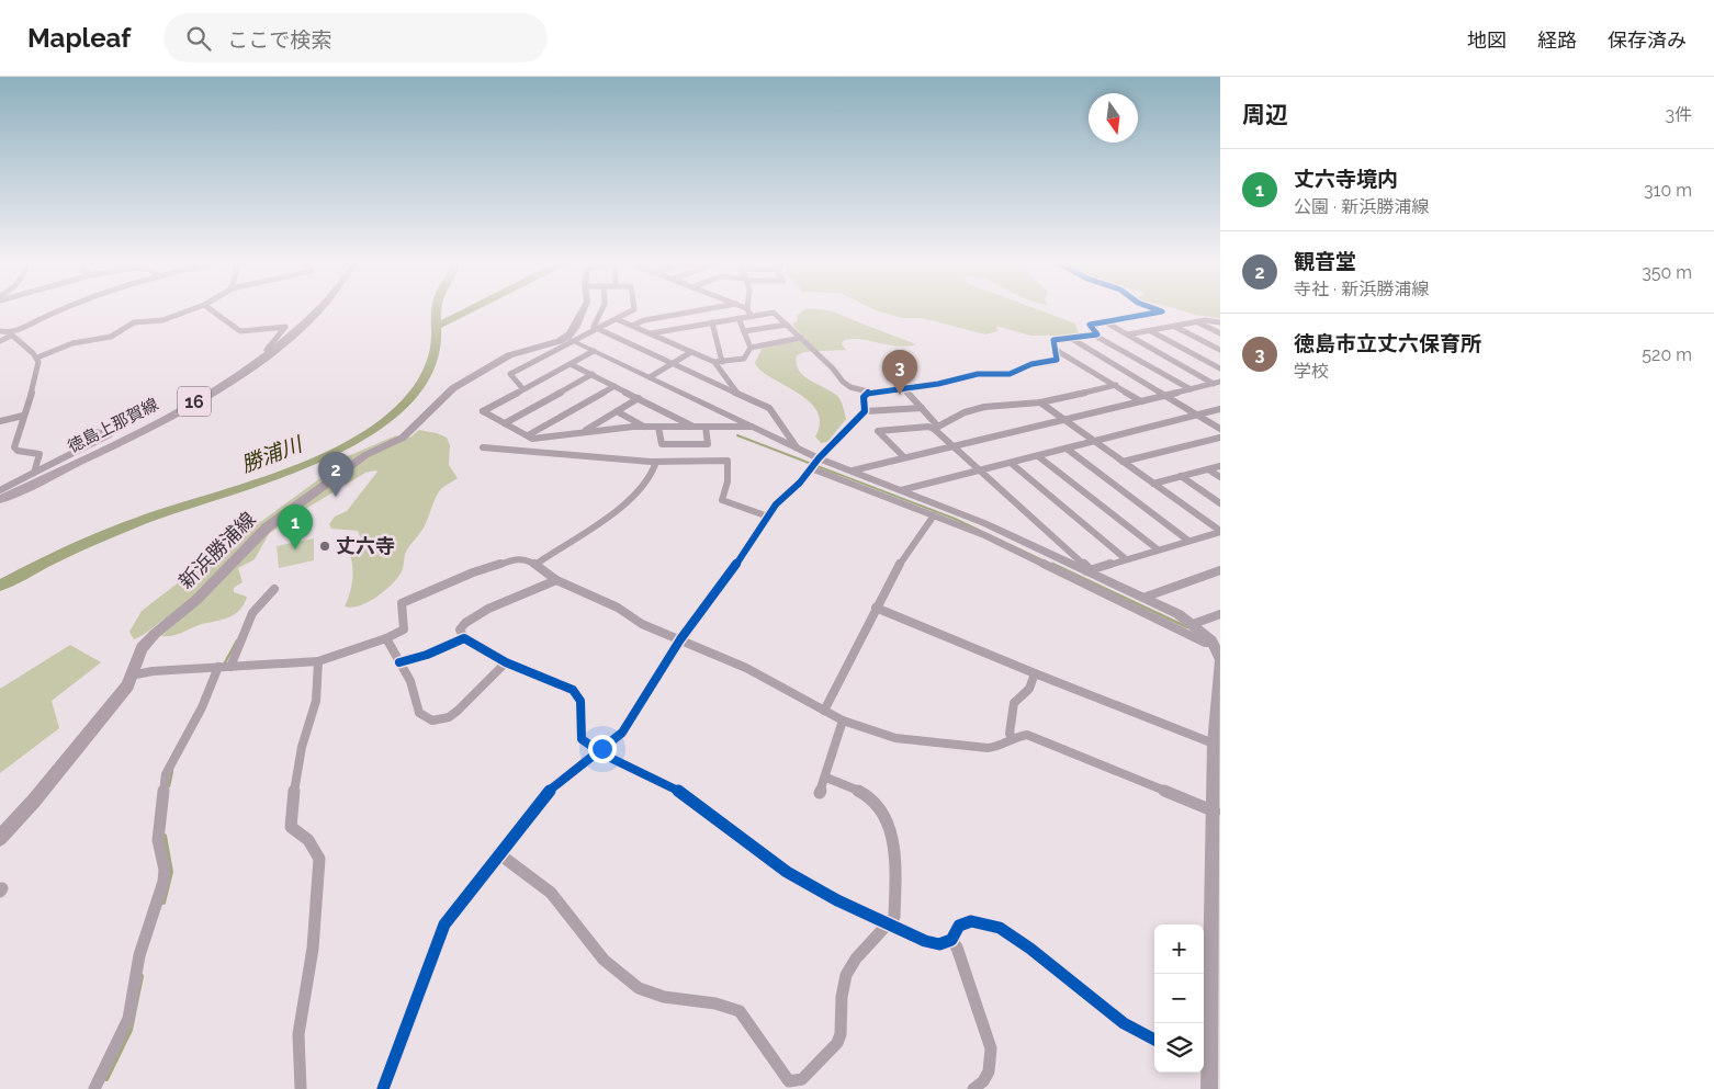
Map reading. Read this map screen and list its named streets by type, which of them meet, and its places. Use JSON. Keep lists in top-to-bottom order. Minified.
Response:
{"streets":{"main road":["16","徳島上那賀線","新浜勝浦線"]},"water":["勝浦川"],"places":["丈六寺"],"north":"bottom","page":{"header":"Mapleaf","search":"ここで検索","nav":["地図","経路","保存済み"],"heading":["周辺","3件"],"list":[{"mark":"1","name":"丈六寺境内","note":"公園 · 新浜勝浦線","value":"310 m"},{"mark":"2","name":"観音堂","note":"寺社 · 新浜勝浦線","value":"350 m"},{"mark":"3","name":"徳島市立丈六保育所","note":"学校","value":"520 m"}],"pins":["3","2","1"],"map_buttons":["+","−"]}}
